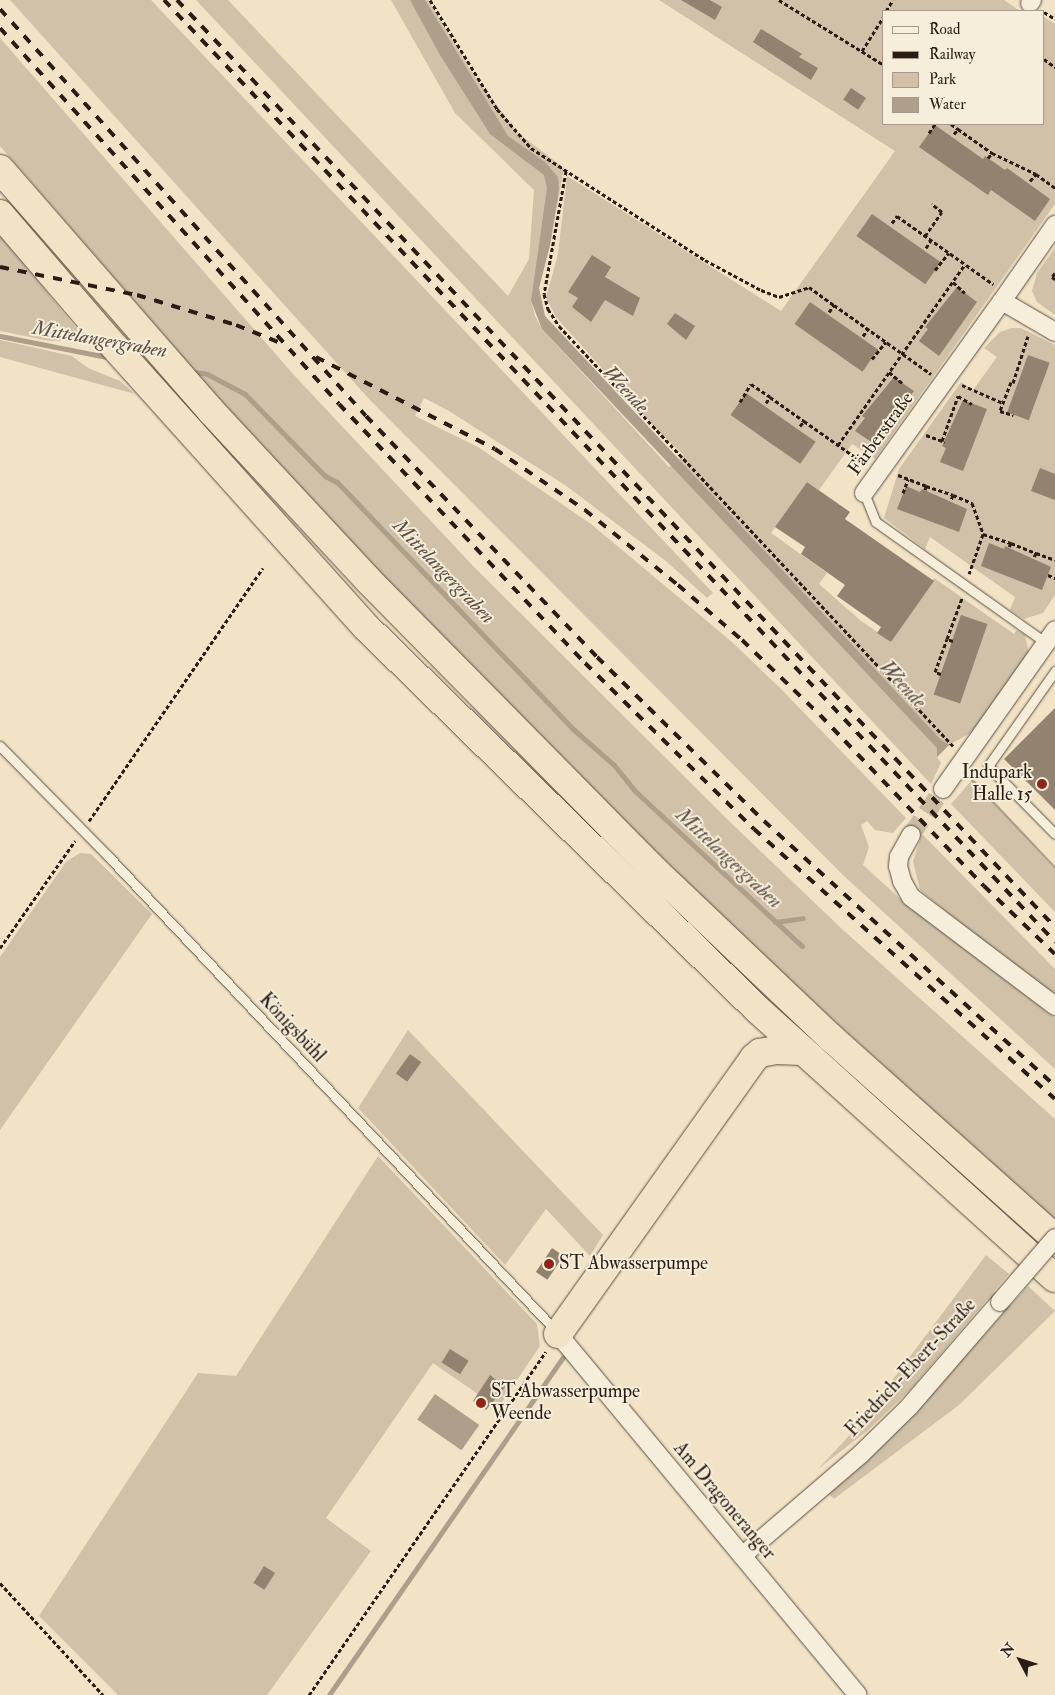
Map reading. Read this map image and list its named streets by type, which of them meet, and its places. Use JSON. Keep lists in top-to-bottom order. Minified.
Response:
{"streets":{"street":["Färberstraße","Friedrich-Ebert-Straße","Am Dragoneranger"],"lane":["Königsbühl"]},"crossings":[["Königsbühl","Am Dragoneranger"],["Friedrich-Ebert-Straße","Am Dragoneranger"]],"water":["Mittelangergraben","Weende"],"places":["Indupark Halle 15","ST Abwasserpumpe","ST Abwasserpumpe Weende"],"legend":["Road","Railway","Park","Water"],"north":"top left"}
